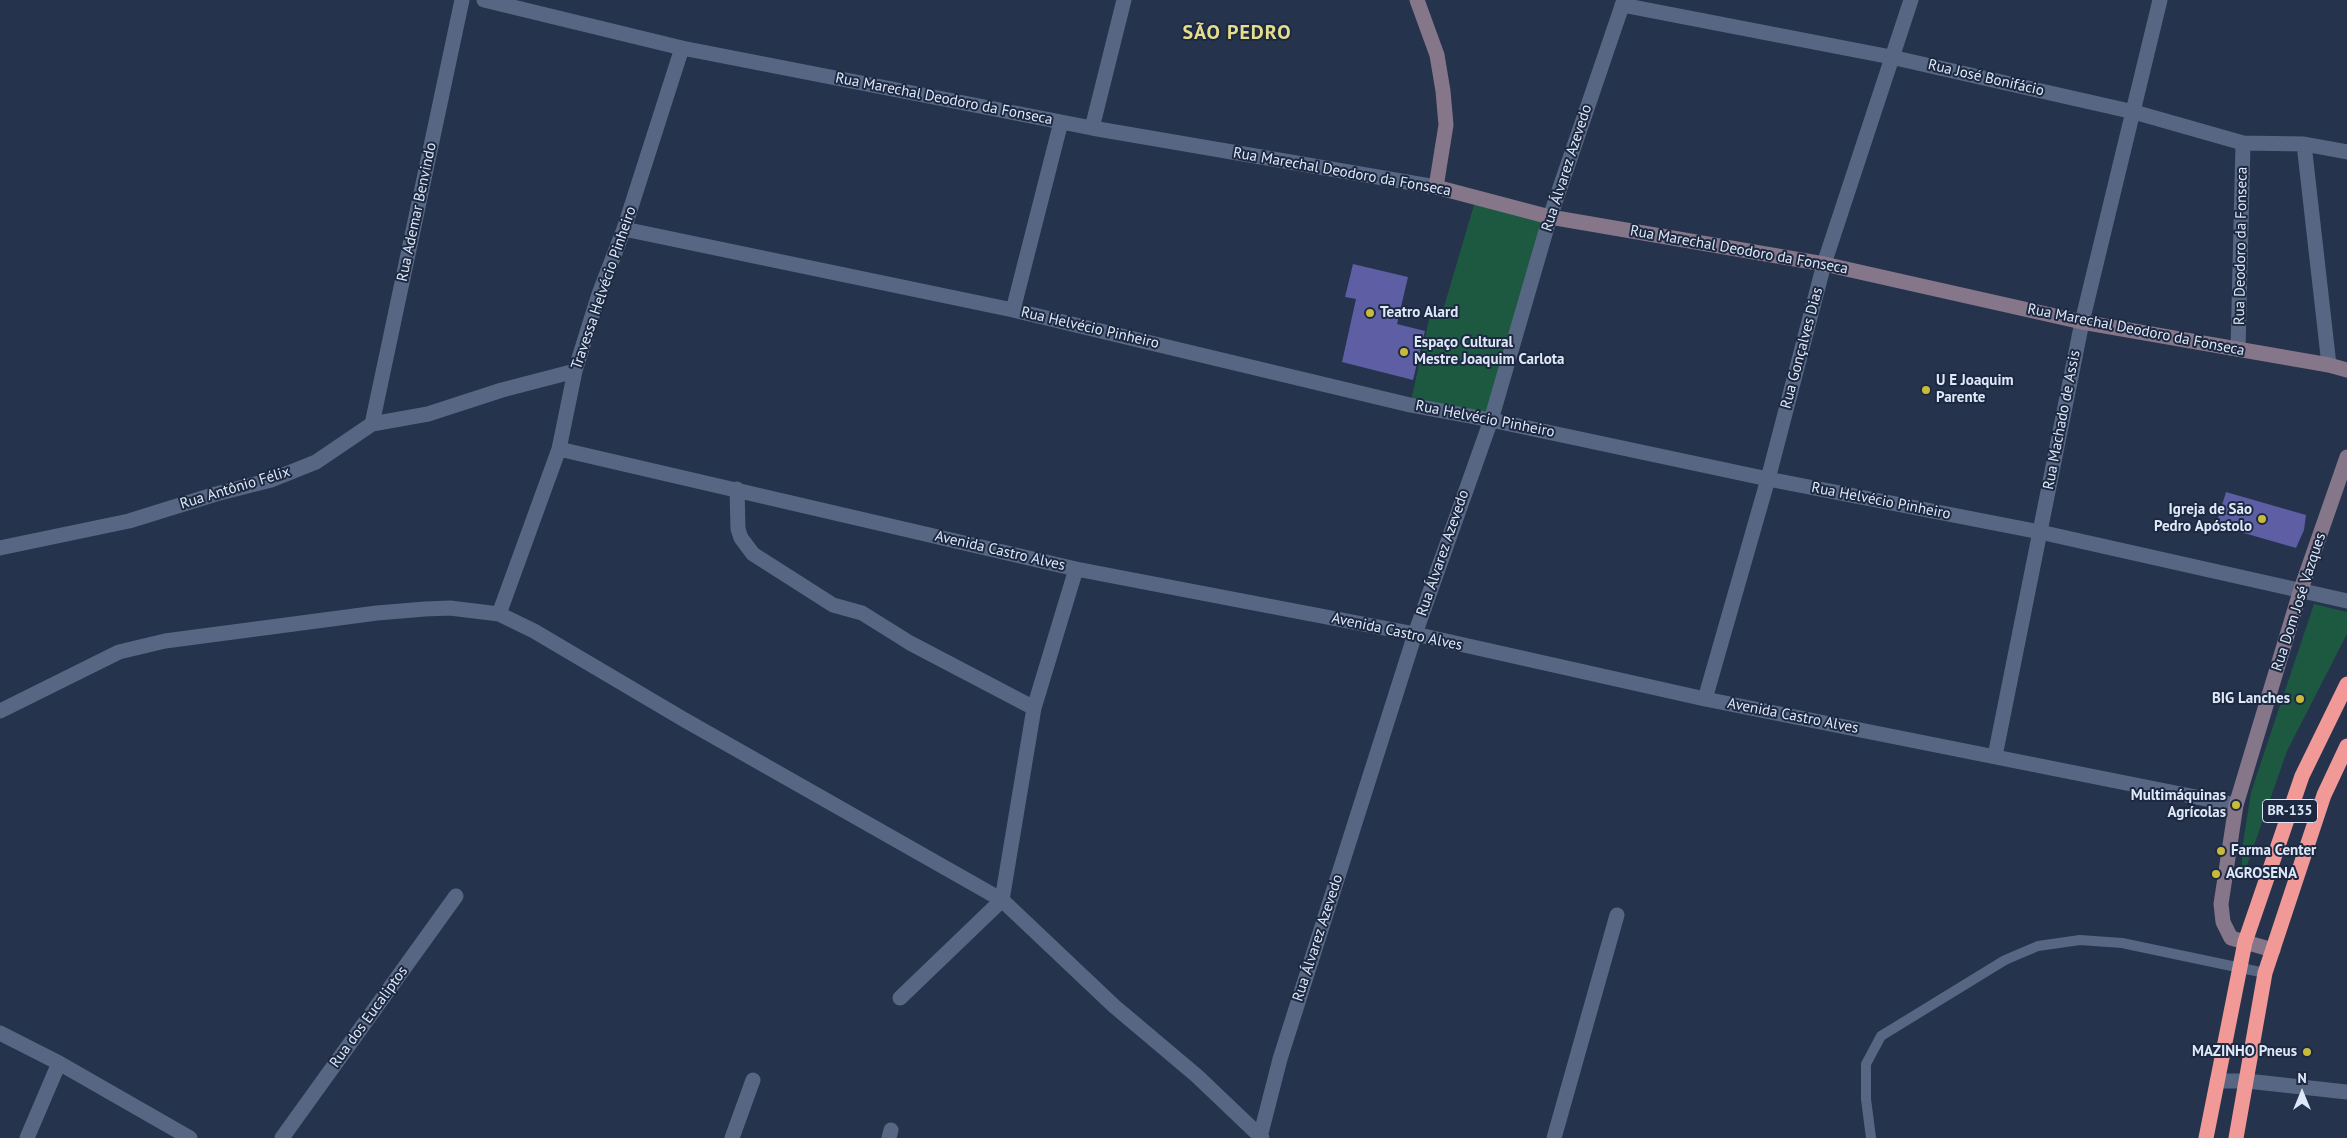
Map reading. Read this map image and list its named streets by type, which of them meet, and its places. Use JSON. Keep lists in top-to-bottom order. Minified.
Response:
{"streets":{"highway":["BR-135"],"street":["Rua José Bonifácio","Rua Marechal Deodoro da Fonseca","Rua Álvarez Azevedo","Rua Ademar Benvindo","Rua Deodoro da Fonseca","Travessa Helvécio Pinheiro","Rua Helvécio Pinheiro","Rua Gonçalves Dias","Rua Machado de Assis","Rua Antônio Félix","Avenida Castro Alves","Rua Dom José Vazques","Rua dos Eucaliptos"]},"crossings":[["Rua José Bonifácio","Rua Álvarez Azevedo"],["Rua José Bonifácio","Rua Deodoro da Fonseca"],["Rua José Bonifácio","Rua Gonçalves Dias"],["Rua José Bonifácio","Rua Machado de Assis"],["Rua Marechal Deodoro da Fonseca","Rua Álvarez Azevedo"],["Rua Marechal Deodoro da Fonseca","Rua Deodoro da Fonseca"],["Rua Marechal Deodoro da Fonseca","Travessa Helvécio Pinheiro"],["Rua Marechal Deodoro da Fonseca","Rua Gonçalves Dias"],["Rua Marechal Deodoro da Fonseca","Rua Machado de Assis"],["Rua Álvarez Azevedo","Rua Helvécio Pinheiro"],["Rua Álvarez Azevedo","Avenida Castro Alves"],["Rua Ademar Benvindo","Rua Antônio Félix"],["Travessa Helvécio Pinheiro","Rua Helvécio Pinheiro"],["Travessa Helvécio Pinheiro","Rua Antônio Félix"],["Travessa Helvécio Pinheiro","Avenida Castro Alves"],["Rua Helvécio Pinheiro","Rua Gonçalves Dias"],["Rua Helvécio Pinheiro","Rua Machado de Assis"],["Rua Helvécio Pinheiro","Rua Dom José Vazques"],["Rua Gonçalves Dias","Avenida Castro Alves"],["Rua Machado de Assis","Avenida Castro Alves"],["Avenida Castro Alves","Rua Dom José Vazques"],["Rua Dom José Vazques","BR-135"]],"districts":["SÃO PEDRO"],"places":["Teatro Alard","Espaço Cultural Mestre Joaquim Carlota","U E Joaquim Parente","Igreja de São Pedro Apóstolo","BIG Lanches","Multimáquinas Agrícolas","Farma Center","AGROSENA","MAZINHO Pneus"],"north":"top"}
